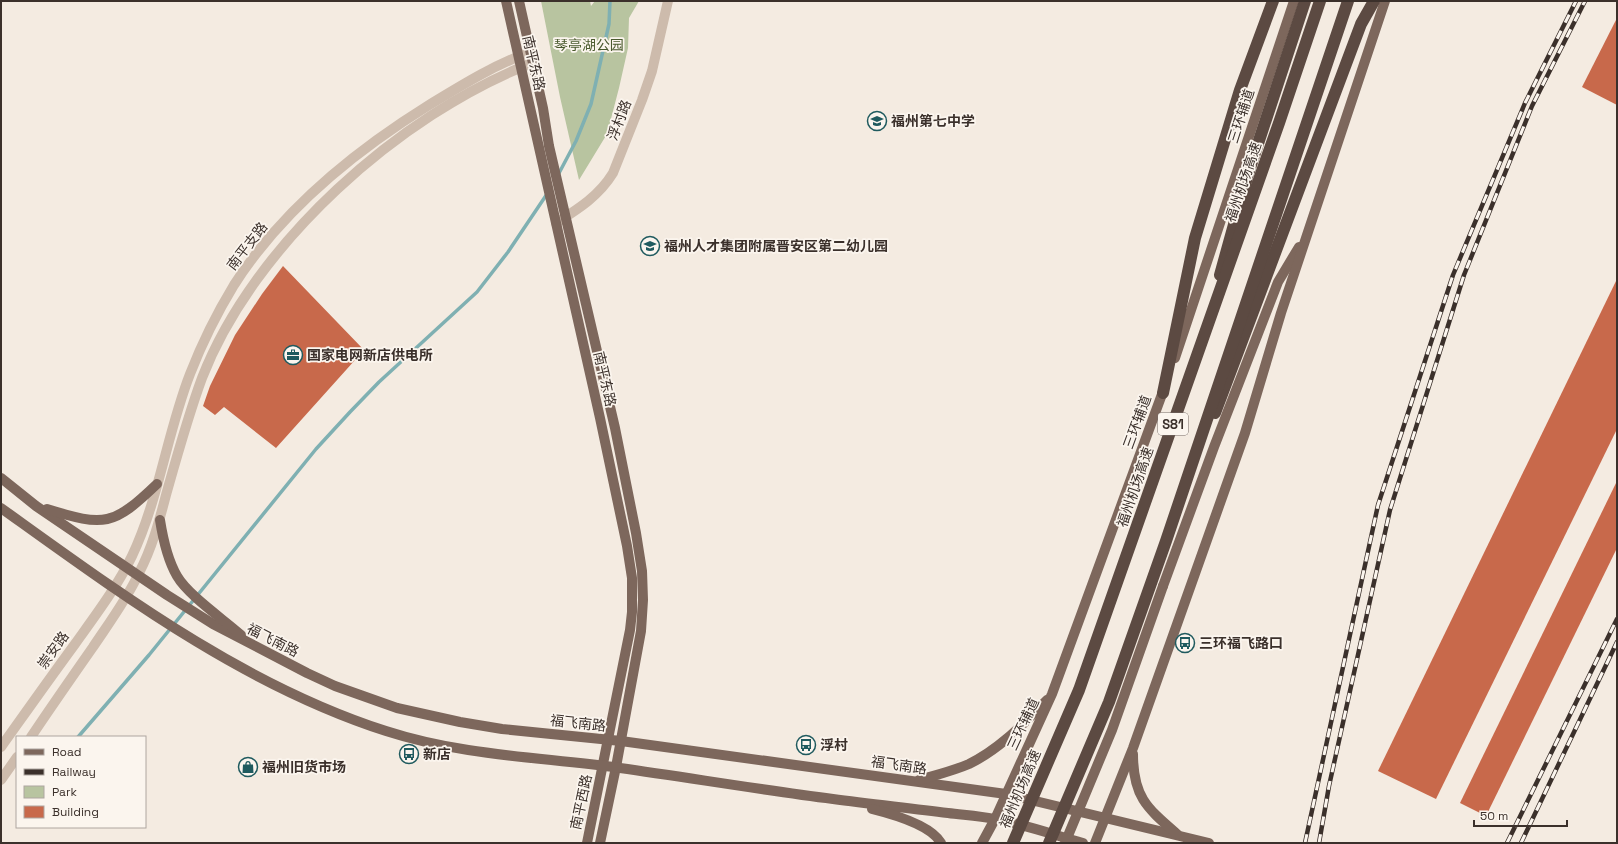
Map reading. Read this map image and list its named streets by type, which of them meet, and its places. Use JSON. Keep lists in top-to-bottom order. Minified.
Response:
{"streets":{"highway":["福州机场高速","S81"],"main road":["南平东路","三环辅道","福飞南路","南平西路"],"street":["浮村路","南平支路","崇安路"]},"crossings":[["南平东路","浮村路"],["南平东路","南平支路"],["南平东路","福飞南路"],["南平东路","南平西路"],["三环辅道","福飞南路"],["南平支路","福飞南路"],["南平支路","崇安路"],["福飞南路","崇安路"]],"parks":["琴亭湖公园"],"places":{"school or university":["福州第七中学","福州人才集团附属晋安区第二幼儿园"],"office":["国家电网新店供电所"],"bus stop":["三环福飞路口","浮村","新店"],"shop":["福州旧货市场"]},"legend":["Road","Railway","Park","Building"],"scale_bar":"50 m"}
